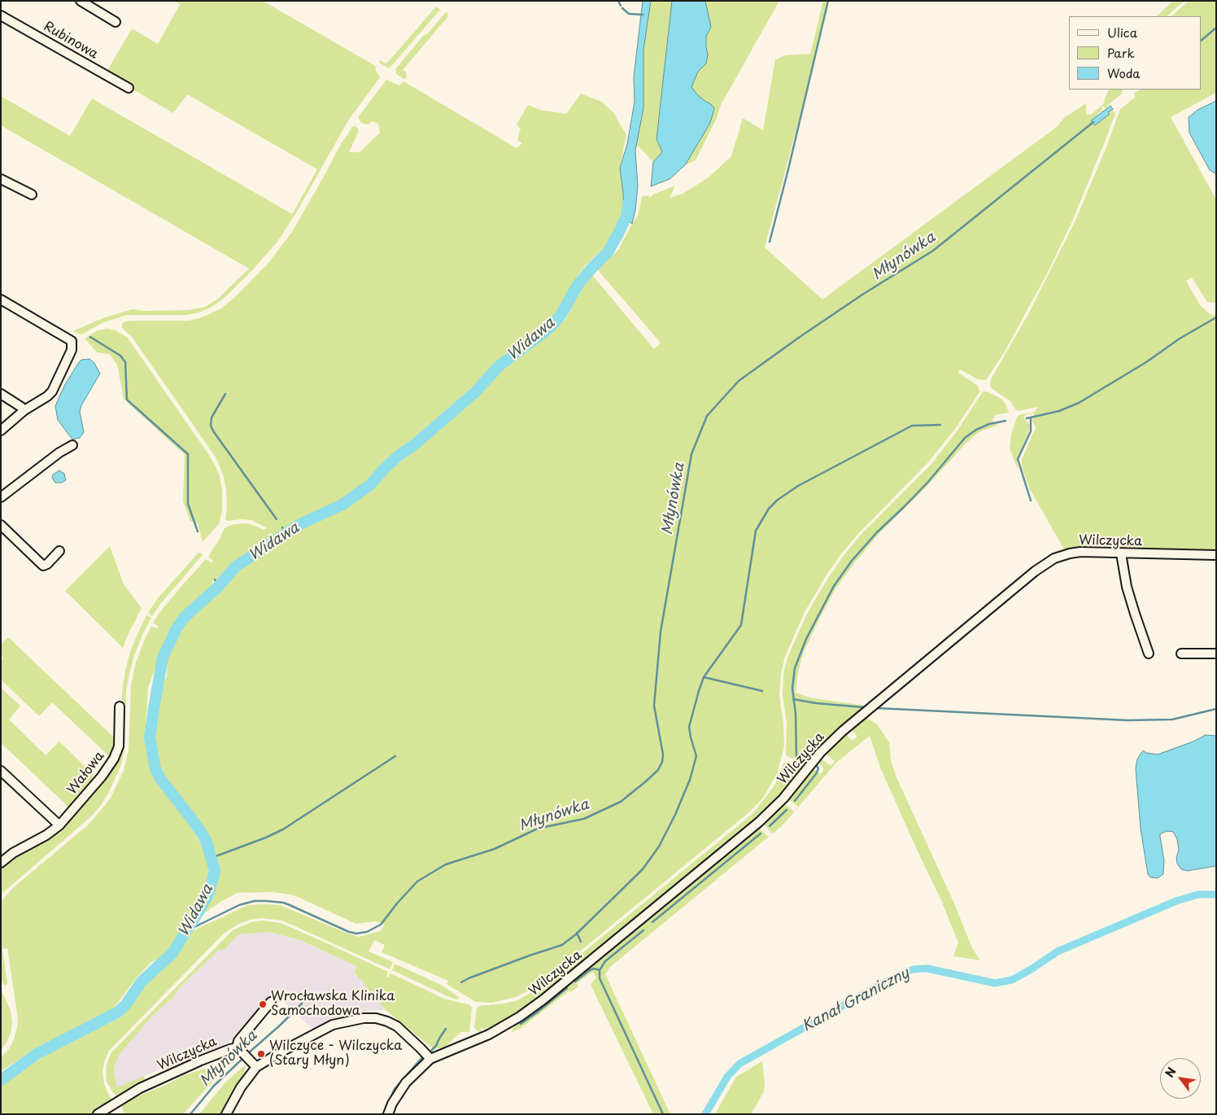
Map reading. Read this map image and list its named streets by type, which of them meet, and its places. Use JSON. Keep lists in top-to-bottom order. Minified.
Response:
{"streets":{"street":["Rubinowa","Wilczycka","Wałowa"]},"water":["Młynówka","Widawa","Kanał Graniczny"],"places":["Wrocławska Klinika Samochodowa","Wilczyce - Wilczycka (Stary Młyn)"],"legend":["Ulica","Park","Woda"],"north":"top left"}
